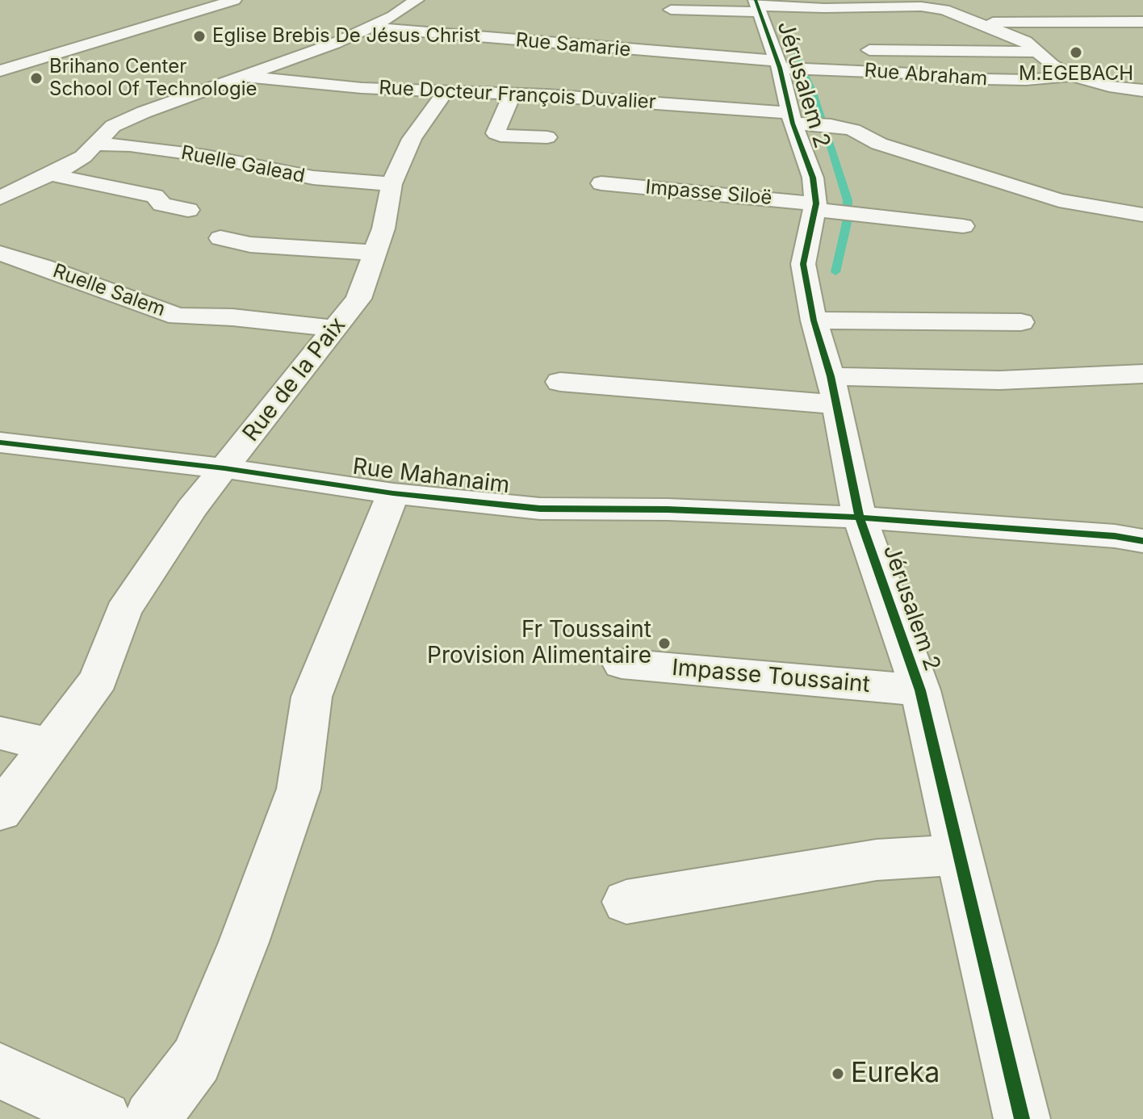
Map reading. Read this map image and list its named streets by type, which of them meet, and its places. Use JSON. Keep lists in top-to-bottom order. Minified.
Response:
{"streets":{"street":["Rue Samarie","Rue Abraham","Jérusalem 2","Rue Docteur François Duvalier","Ruelle Galead","Impasse Siloë","Ruelle Salem","Rue de la Paix","Rue Mahanaim","Impasse Toussaint"]},"crossings":[["Rue Samarie","Rue Abraham"],["Rue Samarie","Jérusalem 2"],["Rue Abraham","Jérusalem 2"],["Jérusalem 2","Rue Docteur François Duvalier"],["Jérusalem 2","Impasse Siloë"],["Jérusalem 2","Rue Mahanaim"],["Jérusalem 2","Impasse Toussaint"],["Rue Docteur François Duvalier","Rue de la Paix"],["Ruelle Galead","Rue de la Paix"],["Ruelle Salem","Rue de la Paix"],["Rue de la Paix","Rue Mahanaim"]],"places":["Eglise Brebis De Jésus Christ","M.EGEBACH","Brihano Center School Of Technologie","Fr Toussaint Provision Alimentaire","Eureka"]}
